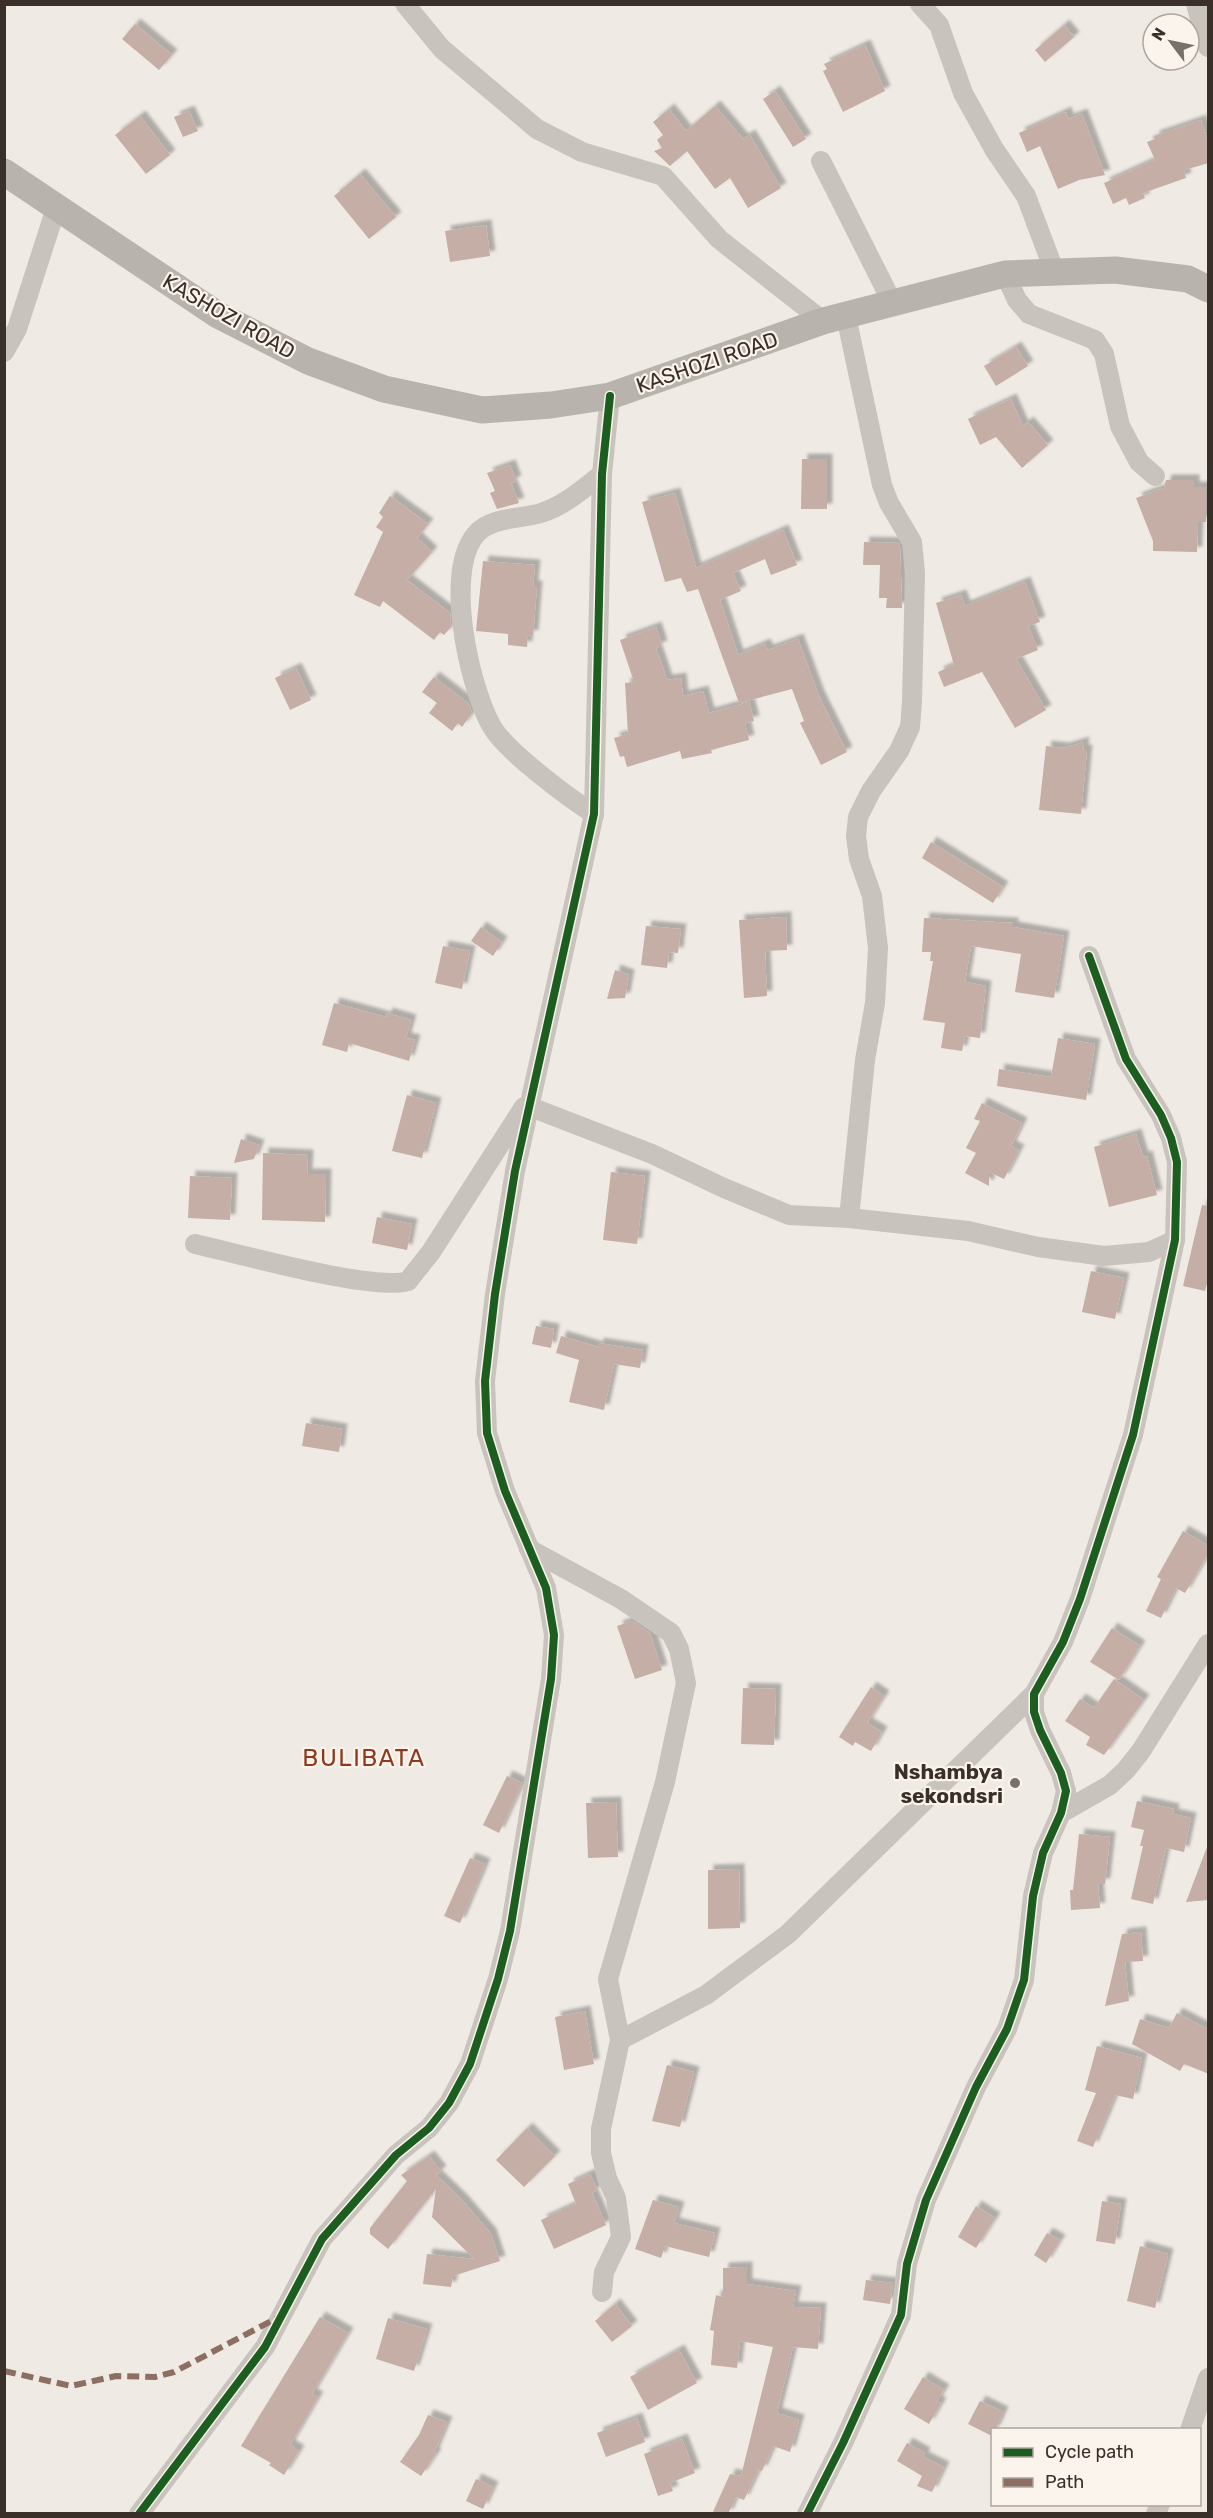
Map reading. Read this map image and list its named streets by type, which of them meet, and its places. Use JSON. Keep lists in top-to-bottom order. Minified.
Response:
{"streets":{"main road":["KASHOZI ROAD"]},"districts":["BULIBATA"],"places":["Nshambya sekondsri"],"legend":["Cycle path","Path"],"north":"top left"}
